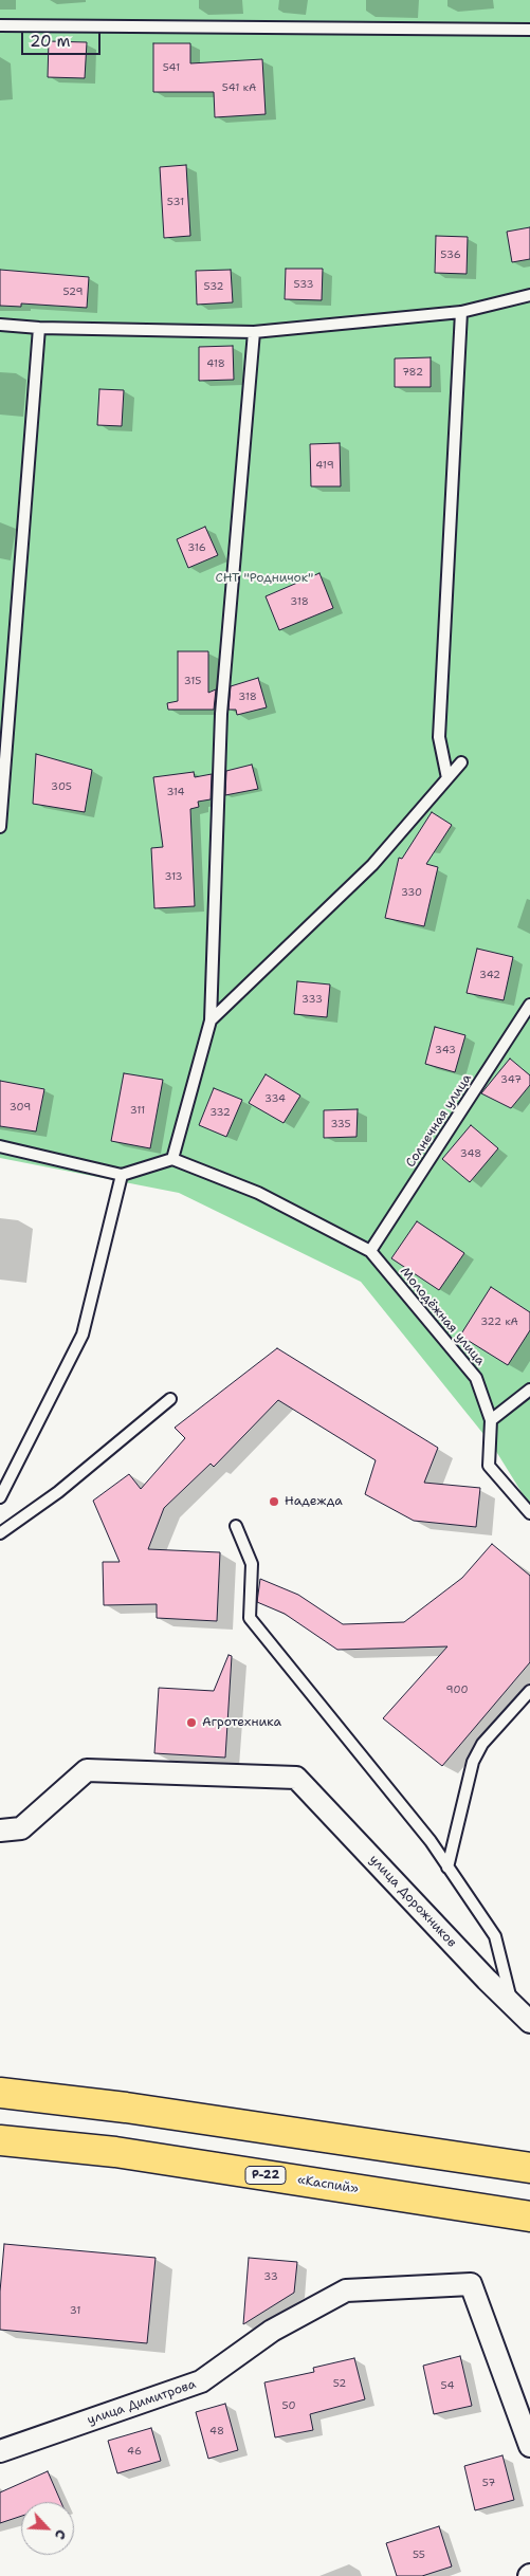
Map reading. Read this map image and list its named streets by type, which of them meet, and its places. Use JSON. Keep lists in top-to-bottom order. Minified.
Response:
{"streets":{"highway":["Р-22","«Каспий»"],"street":["улица Дорожников","улица Димитрова"],"lane":["Солнечная улица","Молодёжная улица"]},"crossings":[["Солнечная улица","Молодёжная улица"]],"parks":["СНТ \"Родничок\""],"places":["Надежда","Агротехника"],"house_numbers":["541","541 кА","531","536","533","532","529","418","782","419","316","318","315","318","305","314","313","330","342","333","343","347","334","309","311","332","335","348","322 кА","900","33","31","52","54","50","48","46","57","55"],"scale_bar":"20 m","north":"bottom right"}
